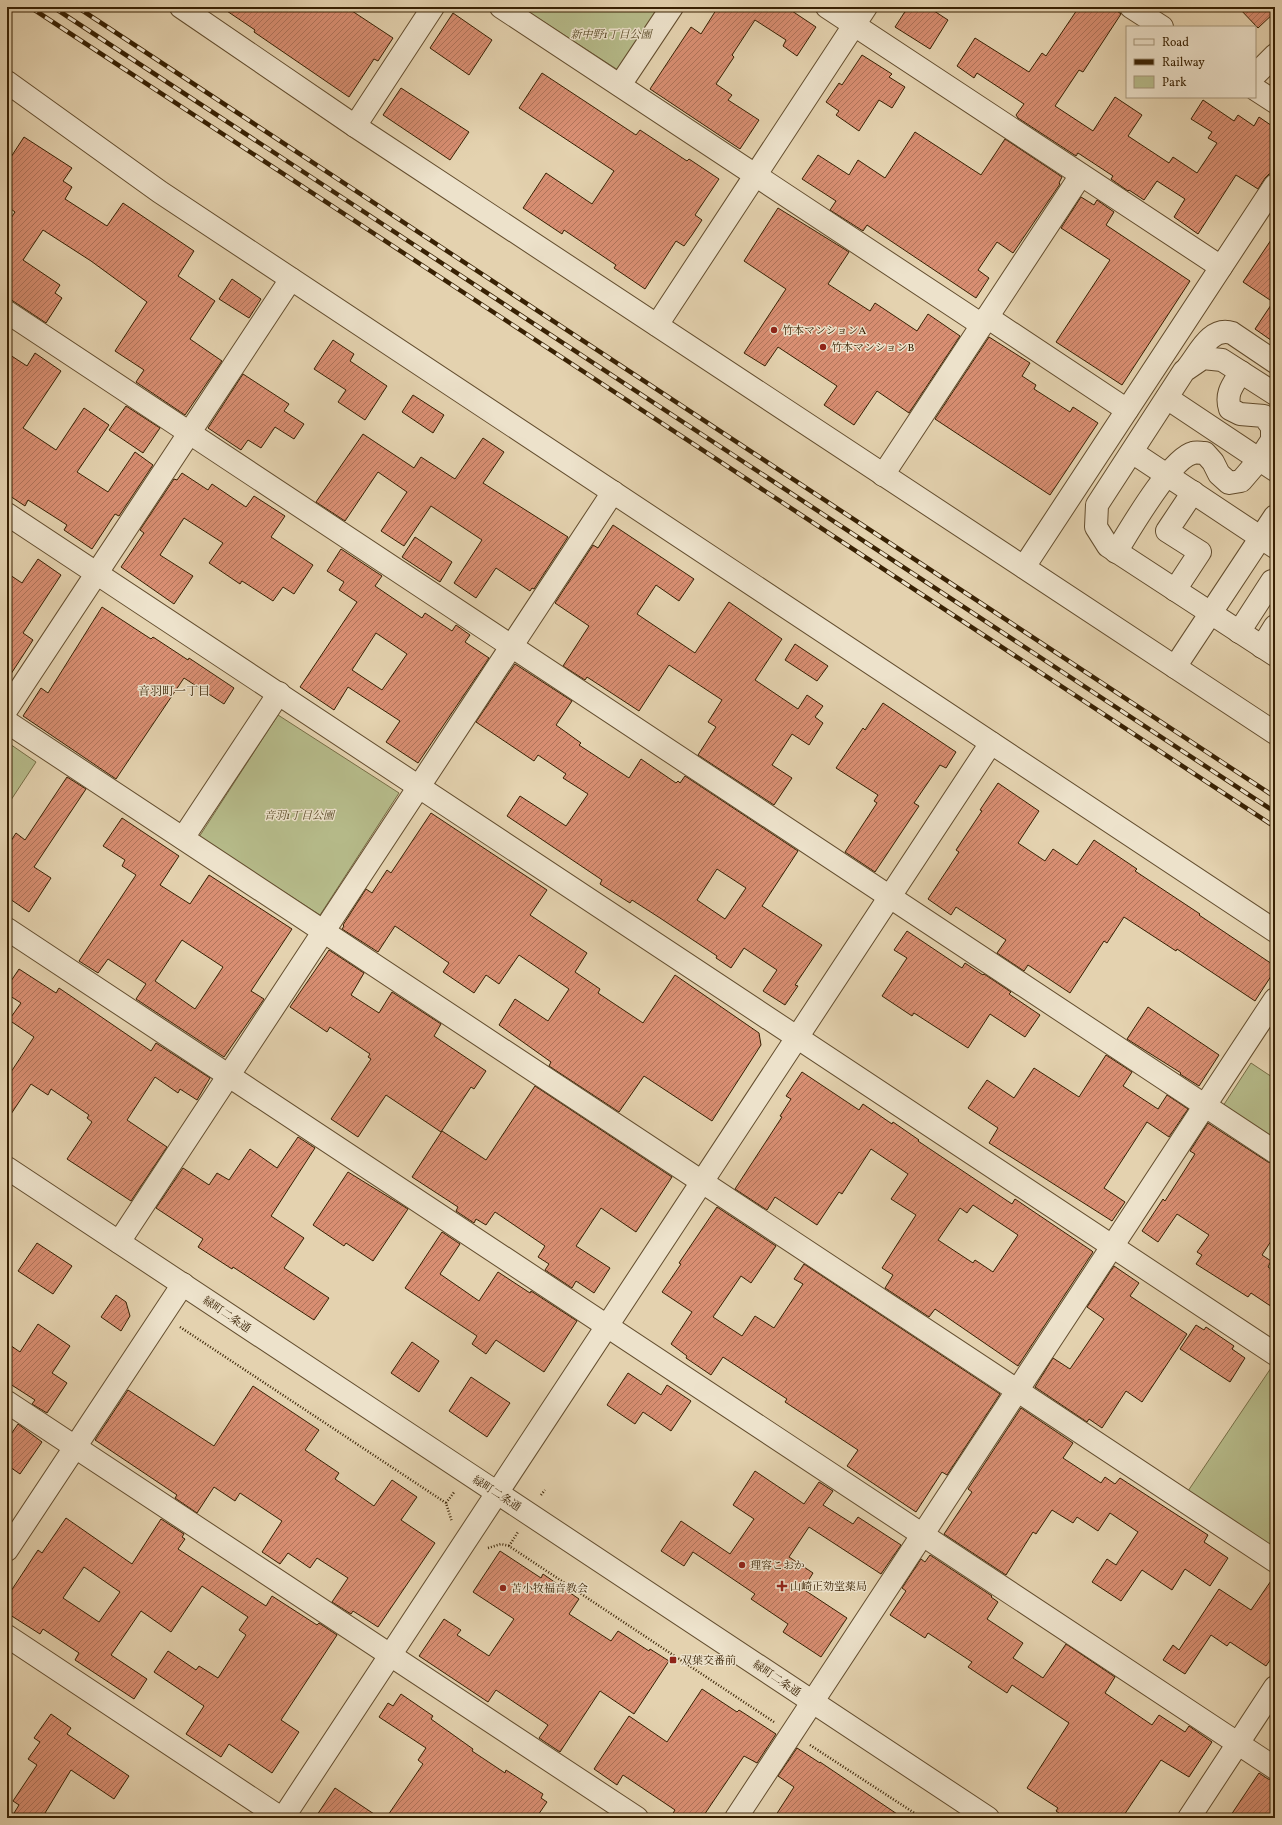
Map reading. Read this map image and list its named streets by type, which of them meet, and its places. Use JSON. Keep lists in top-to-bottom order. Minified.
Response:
{"streets":{"street":["緑町二条通"]},"districts":["音羽町一丁目"],"parks":["新中野1丁目公園","音羽1丁目公園"],"places":{"other":["竹本マンションA","竹本マンションB","理容こおか","苫小牧福音教会"],"health":["山崎正効堂薬局"],"transit":["双葉交番前"]},"legend":["Road","Railway","Park"]}
